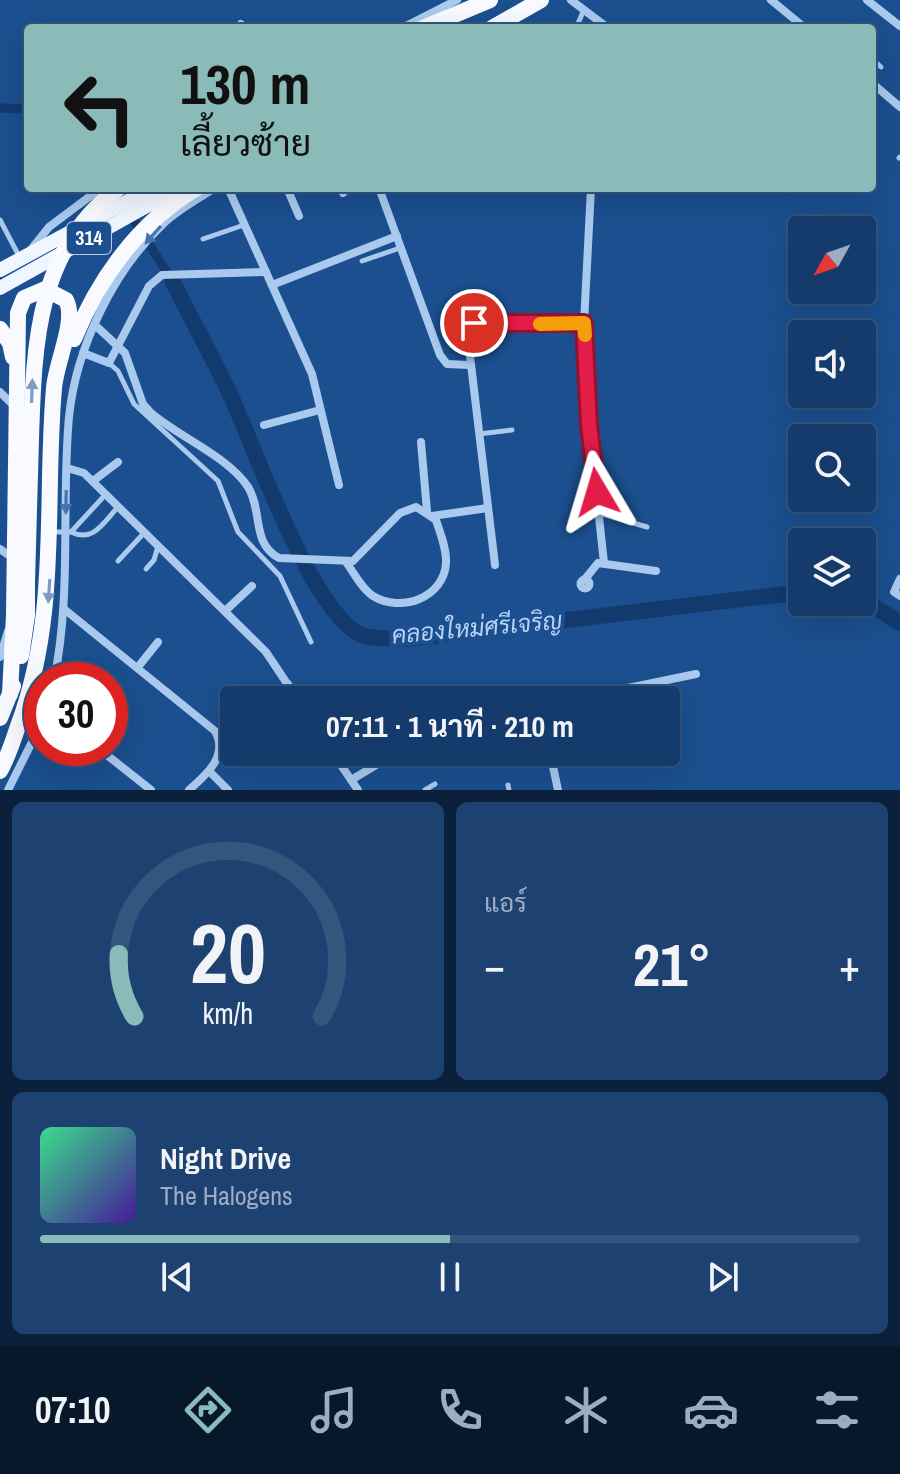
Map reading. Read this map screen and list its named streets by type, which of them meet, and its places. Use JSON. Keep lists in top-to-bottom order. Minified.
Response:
{"streets":{"main road":["314"]},"water":["คลองใหม่ศรีเจริญ"],"north":"bottom left","page":{"turn":["130 m","เลี้ยวซ้าย"],"limit":"30","trip":"07:11 · 1 นาที · 210 m","tile":"แอร์","heat":["−","21°","+"],"song":["Night Drive","The Halogens"],"tabs":"07:10","gauge":["20","km/h"]}}
